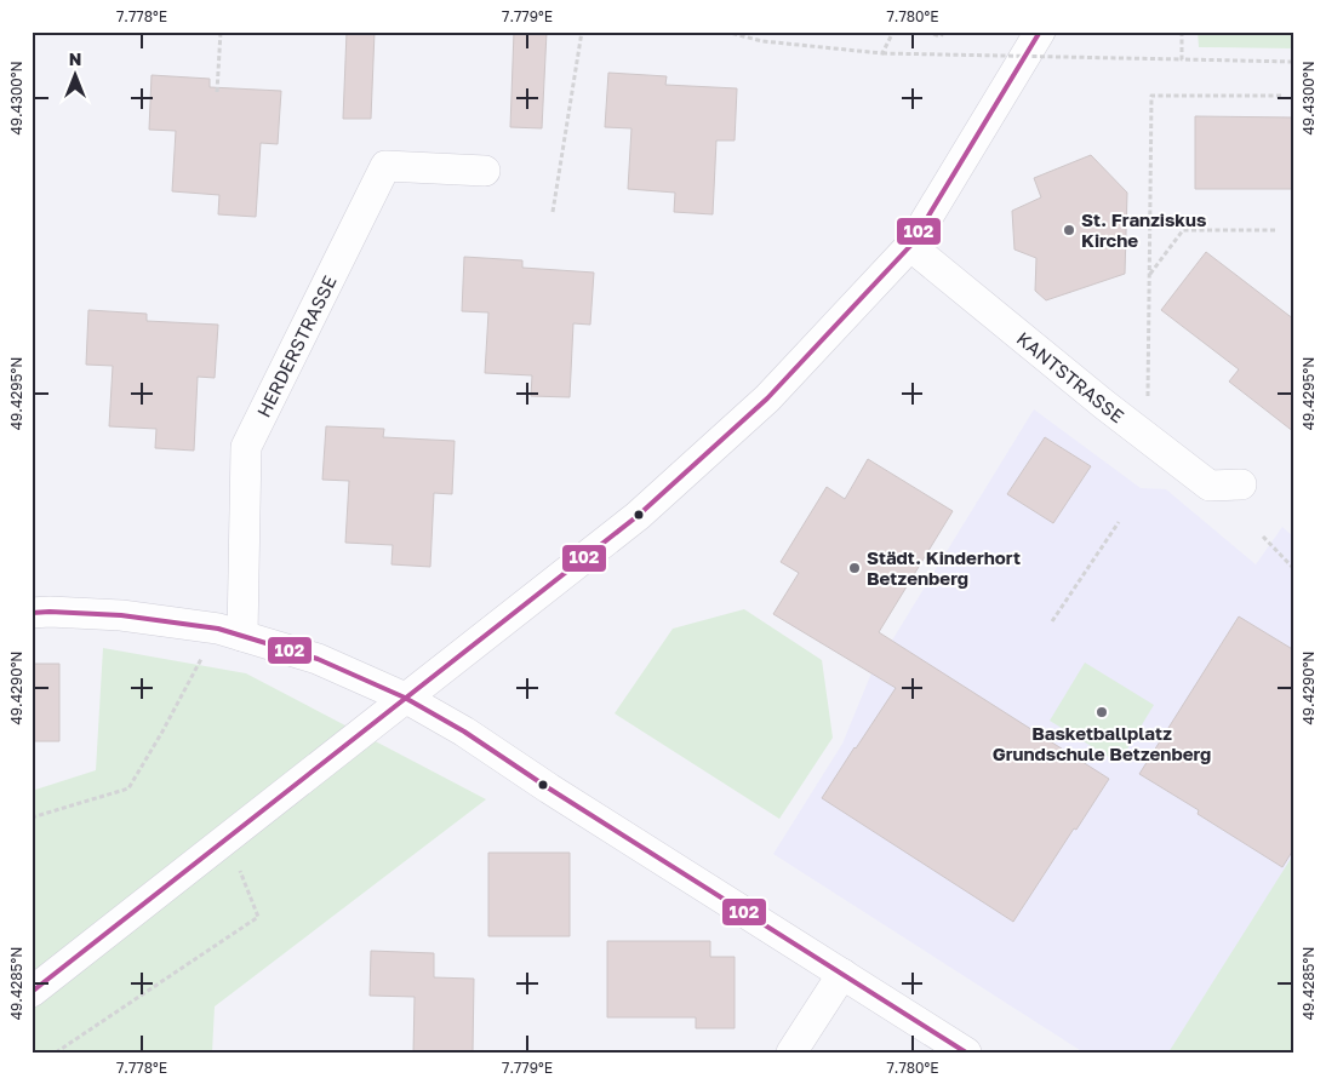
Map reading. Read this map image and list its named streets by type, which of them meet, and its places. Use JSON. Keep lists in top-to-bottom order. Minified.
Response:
{"streets":{"street":["HERDERSTRASSE","KANTSTRASSE"]},"places":["St. Franziskus Kirche","Städt. Kinderhort Betzenberg","Basketballplatz Grundschule Betzenberg"],"lines":["transit line 102"],"north":"top","coordinates":["7.778°E","7.779°E","7.780°E","49.4300°N","49.4295°N","49.4290°N","49.4285°N"]}
